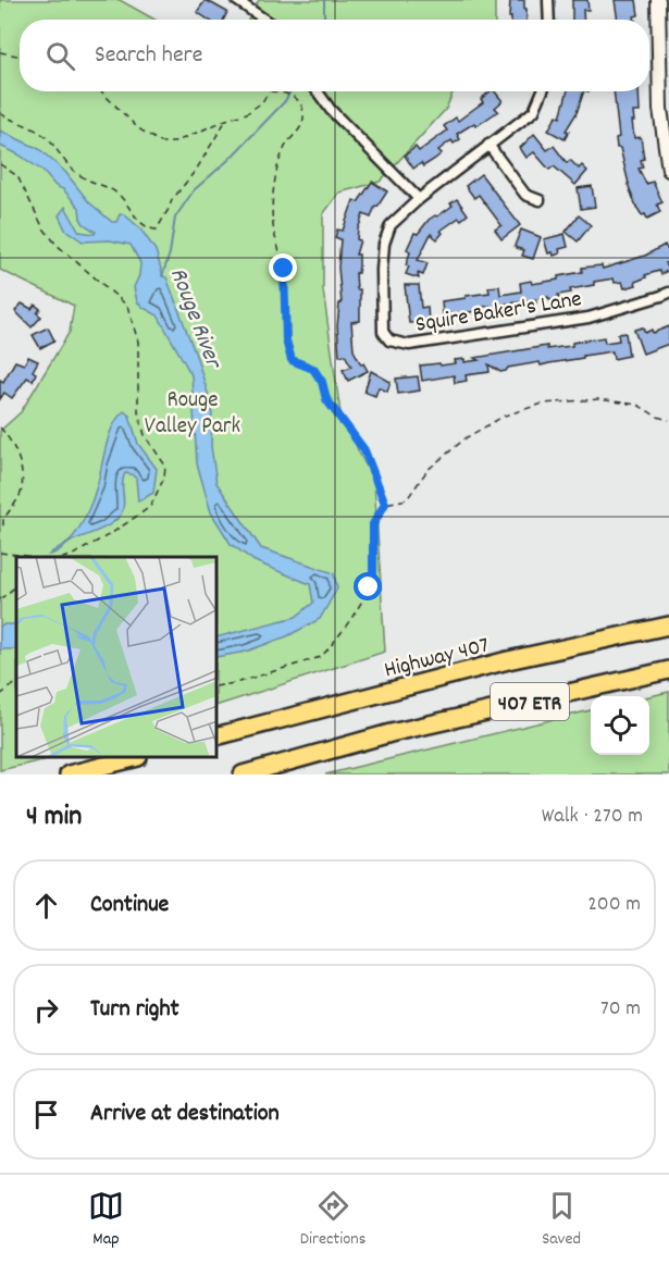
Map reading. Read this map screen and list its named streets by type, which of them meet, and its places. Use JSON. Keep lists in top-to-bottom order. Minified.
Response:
{"streets":{"highway":["Highway 407","407 ETR"],"street":["Squire Baker's Lane"]},"water":["Rouge River"],"parks":["Rouge Valley Park"],"page":{"search":"Search here","heading":["4 min","Walk · 270 m"],"list":[["Continue","200 m"],["Turn right","70 m"],"Arrive at destination"],"nav":["Map","Directions","Saved"]}}
